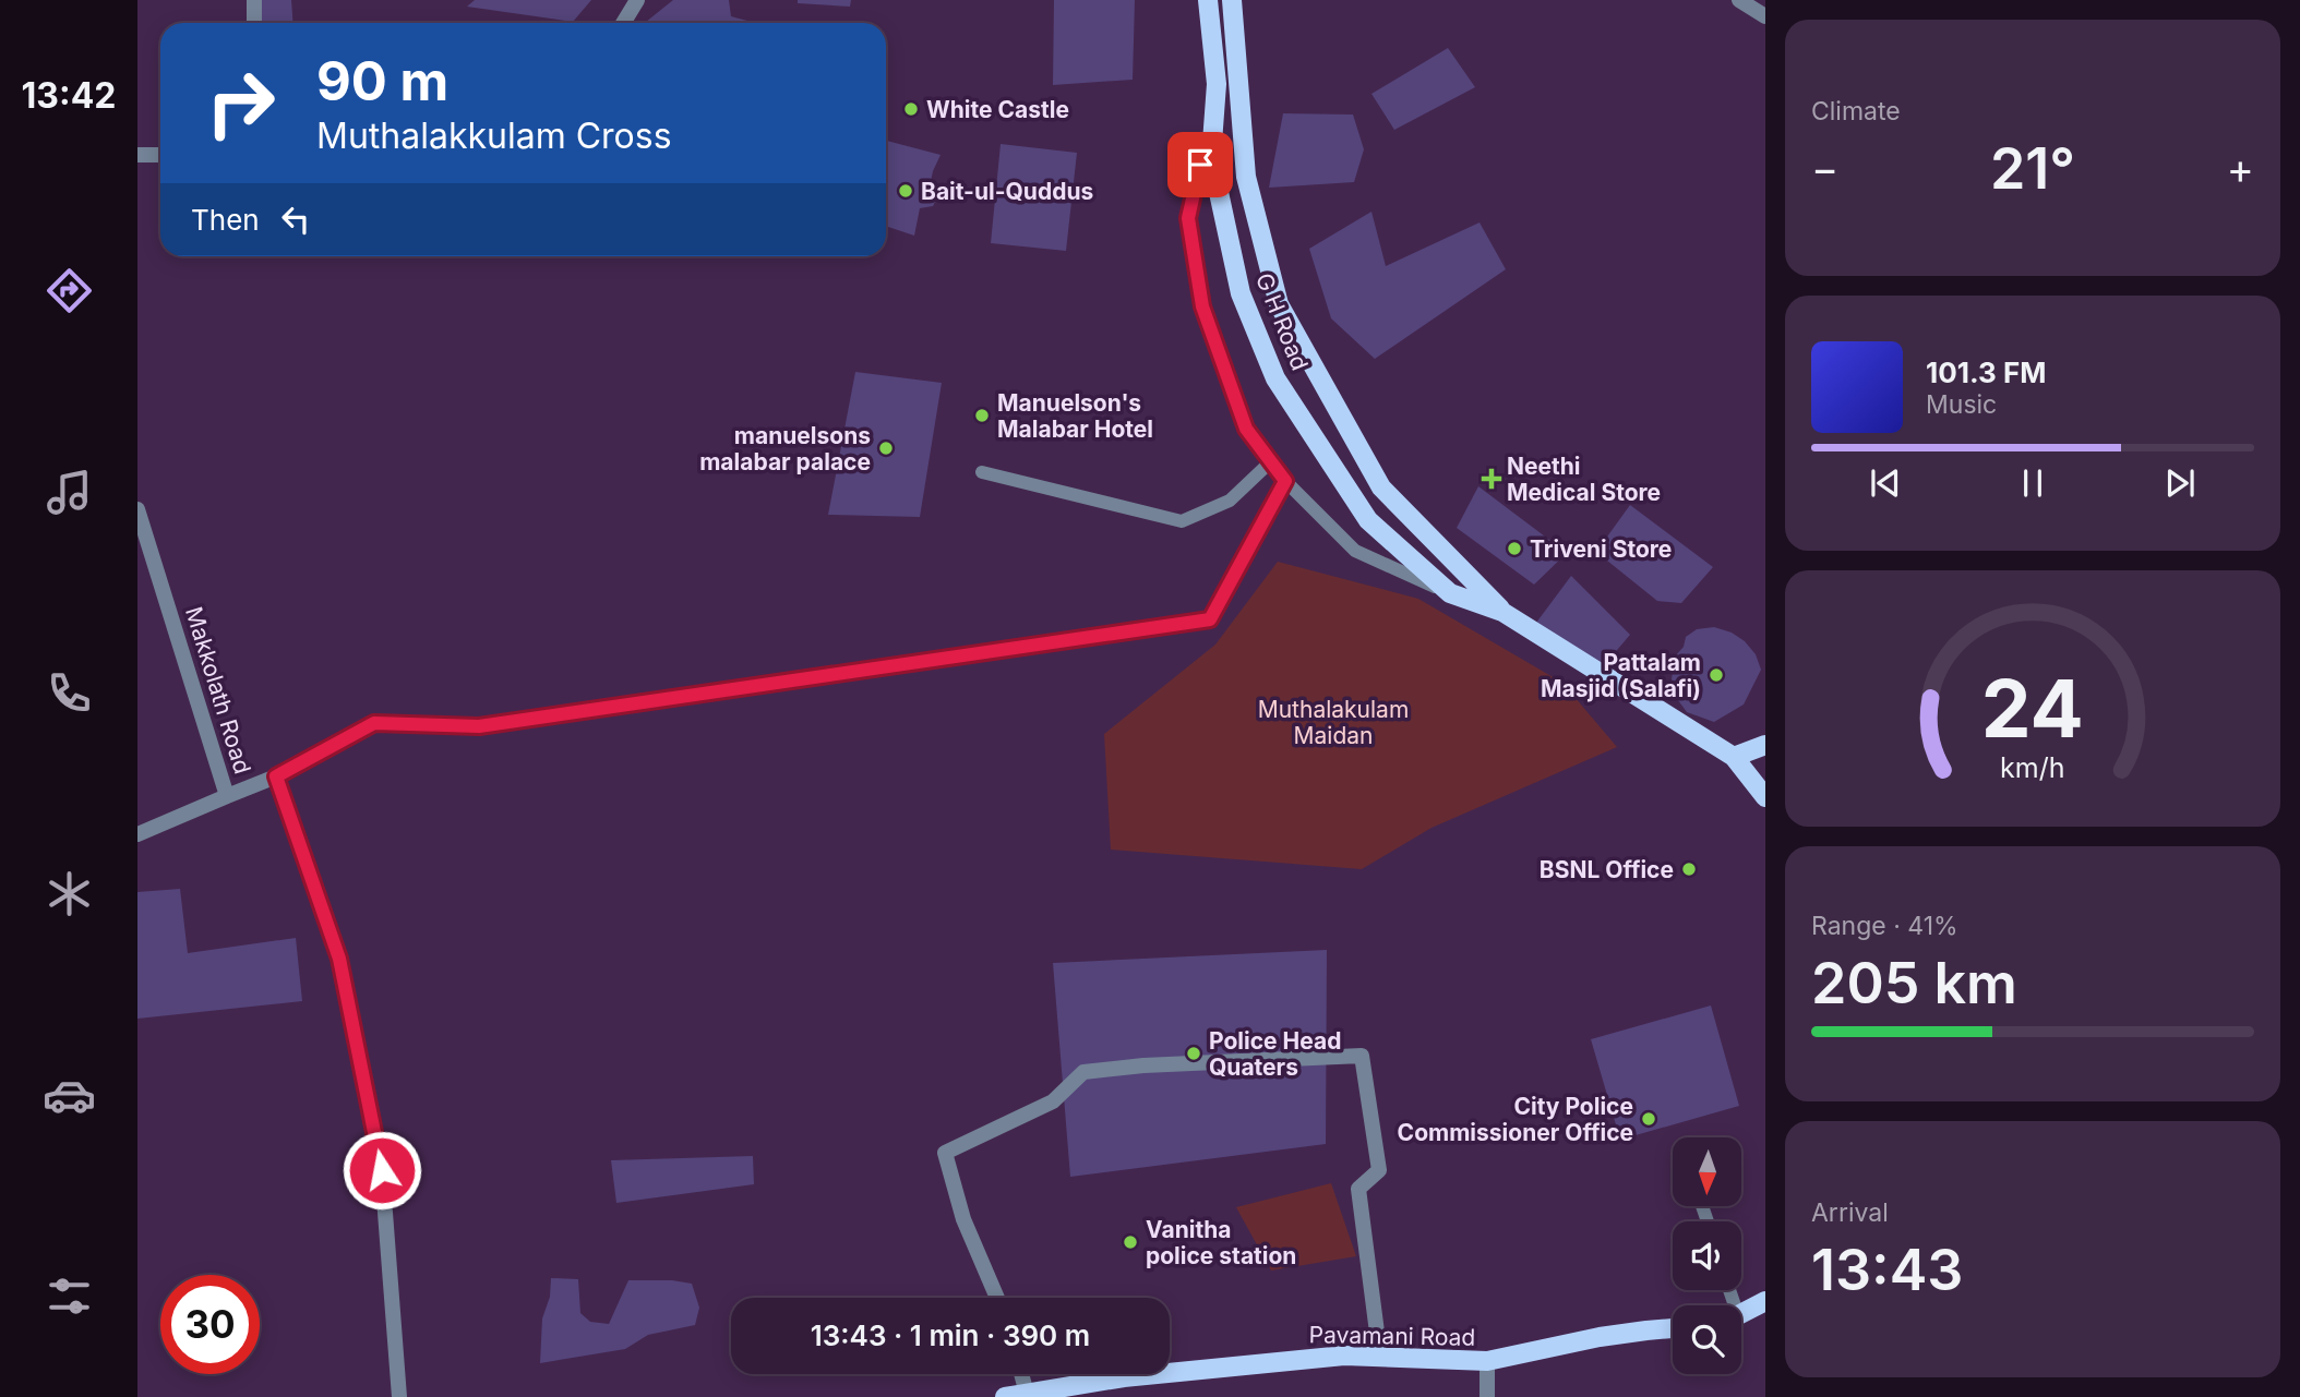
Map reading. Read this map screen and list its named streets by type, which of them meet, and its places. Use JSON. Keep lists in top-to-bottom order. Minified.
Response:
{"streets":{"main road":["G H Road","Pavamani Road"],"street":["Makkolath Road"]},"parks":["Muthalakulam Maidan"],"places":{"other":["White Castle","Bait-ul-Quddus","Manuelson's Malabar Hotel","manuelsons malabar palace","Triveni Store","Pattalam Masjid (Salafi)","BSNL Office","Police Head Quaters","City Police Commissioner Office","Vanitha police station"],"health":["Neethi Medical Store"]},"north":"bottom","page":{"tabs":"13:42","tile":["Climate",["Range · 41%","205 km"],["Arrival","13:43"]],"turn":["90 m","Muthalakkulam Cross"],"heat":["−","21°","+"],"then":"Then","song":["101.3 FM","Music"],"limit":"30","trip":"13:43 · 1 min · 390 m","gauge":["24","km/h"]}}
